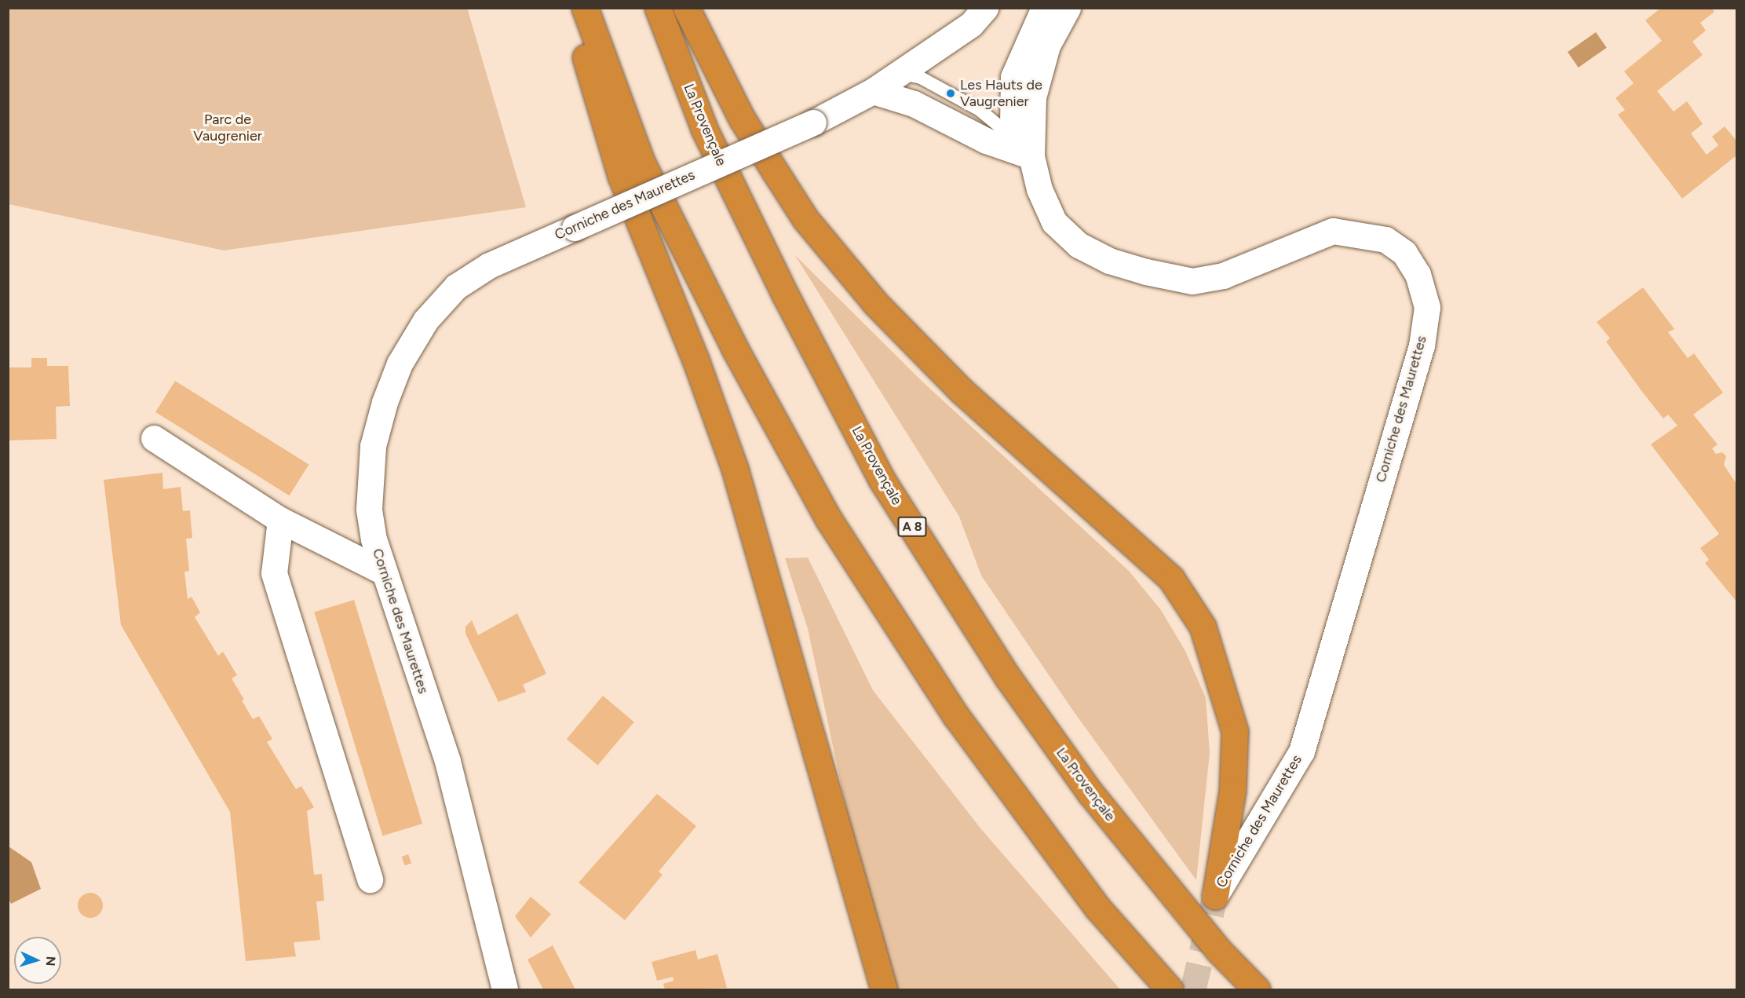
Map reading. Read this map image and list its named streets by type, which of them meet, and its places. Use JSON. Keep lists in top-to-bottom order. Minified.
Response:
{"streets":{"highway":["La Provençale","A 8"],"street":["Corniche des Maurettes"]},"parks":["Parc de Vaugrenier"],"places":["Les Hauts de Vaugrenier"],"north":"right"}
